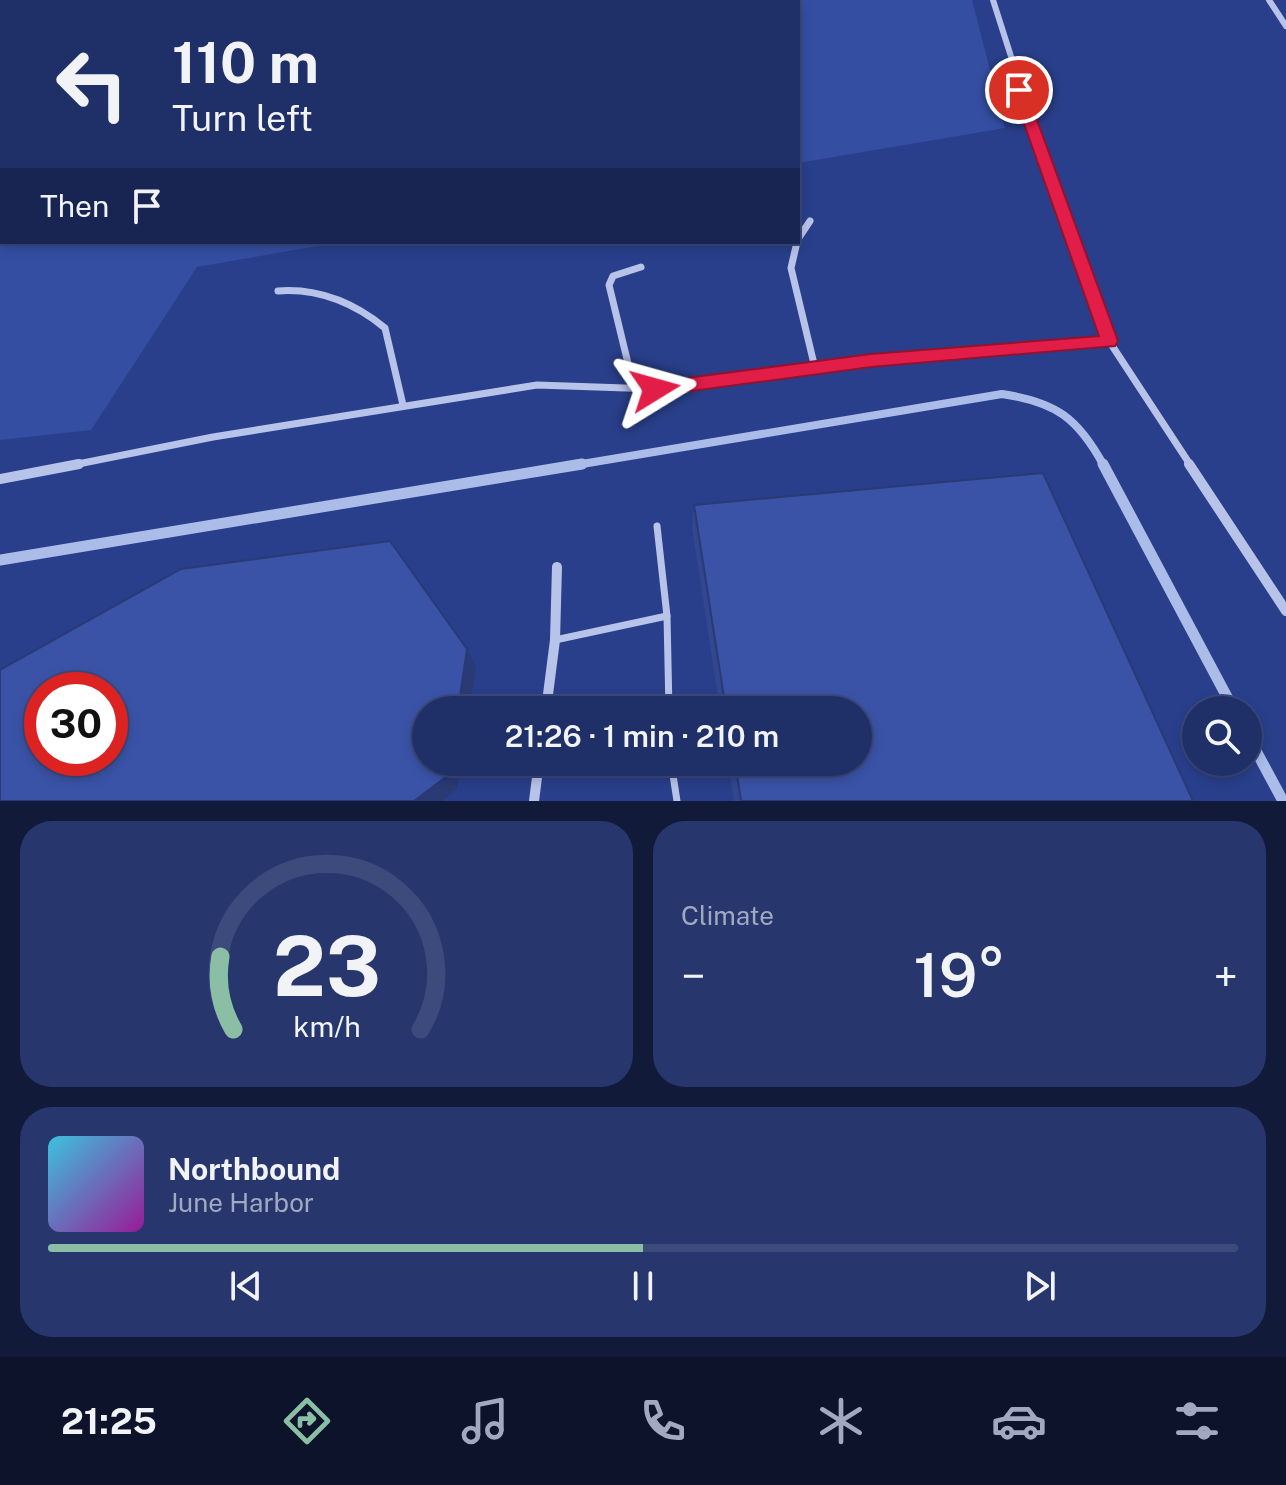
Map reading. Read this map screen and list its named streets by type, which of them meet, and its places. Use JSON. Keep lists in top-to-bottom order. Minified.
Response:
{"page":{"turn":["110 m","Turn left"],"then":"Then","limit":"30","trip":"21:26 · 1 min · 210 m","tile":"Climate","heat":["−","19°","+"],"song":["Northbound","June Harbor"],"tabs":"21:25","gauge":["23","km/h"]}}
